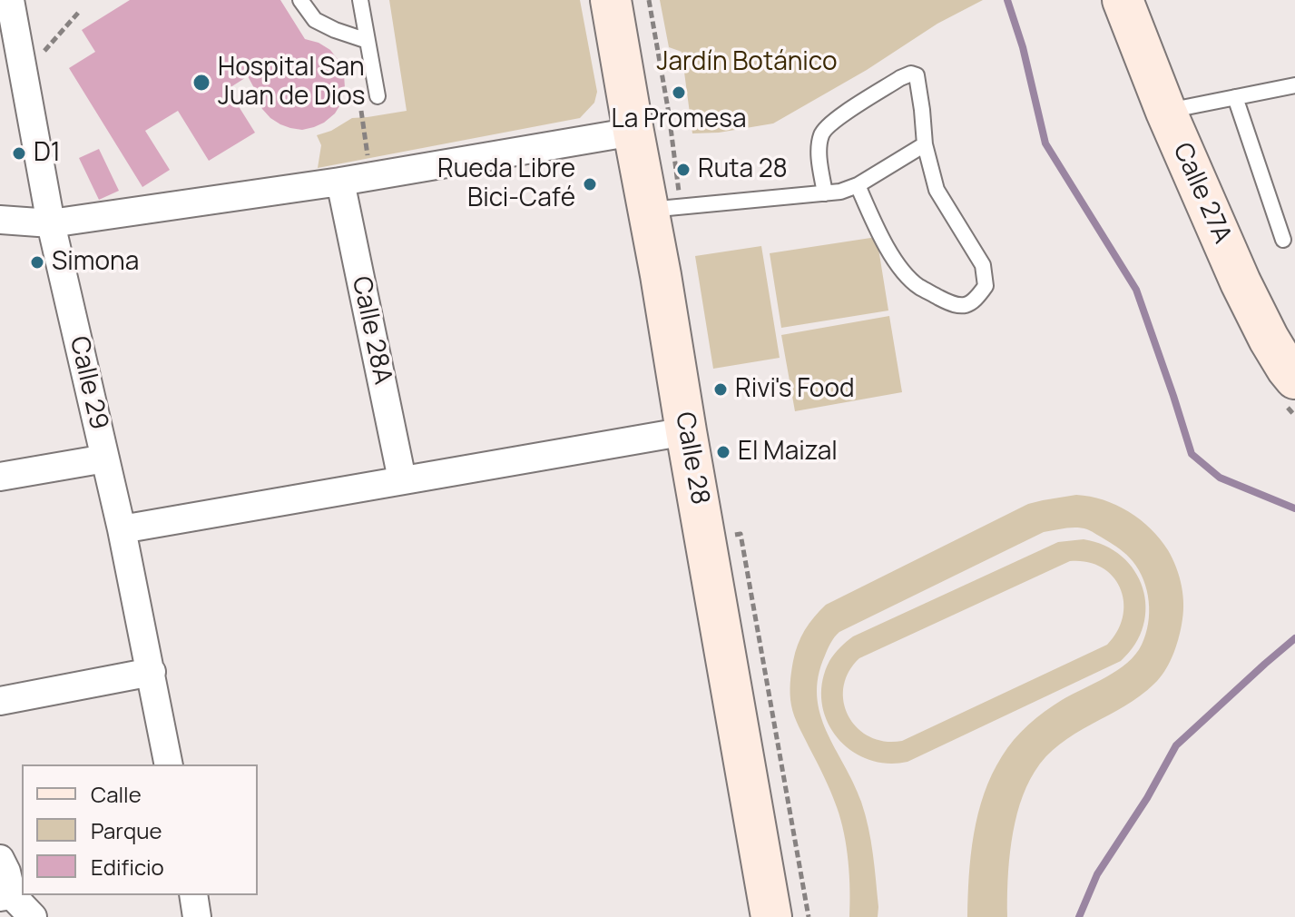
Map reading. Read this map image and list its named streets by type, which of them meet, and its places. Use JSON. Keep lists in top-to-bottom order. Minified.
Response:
{"streets":{"main road":["Calle 27A","Calle 28"],"street":["Calle 28A","Calle 29"]},"parks":["Jardín Botánico"],"places":["Hospital San Juan de Dios","La Promesa","D1","Ruta 28","Rueda Libre Bici-Café","Simona","Rivi's Food","El Maizal"],"legend":["Calle","Parque","Edificio"]}
